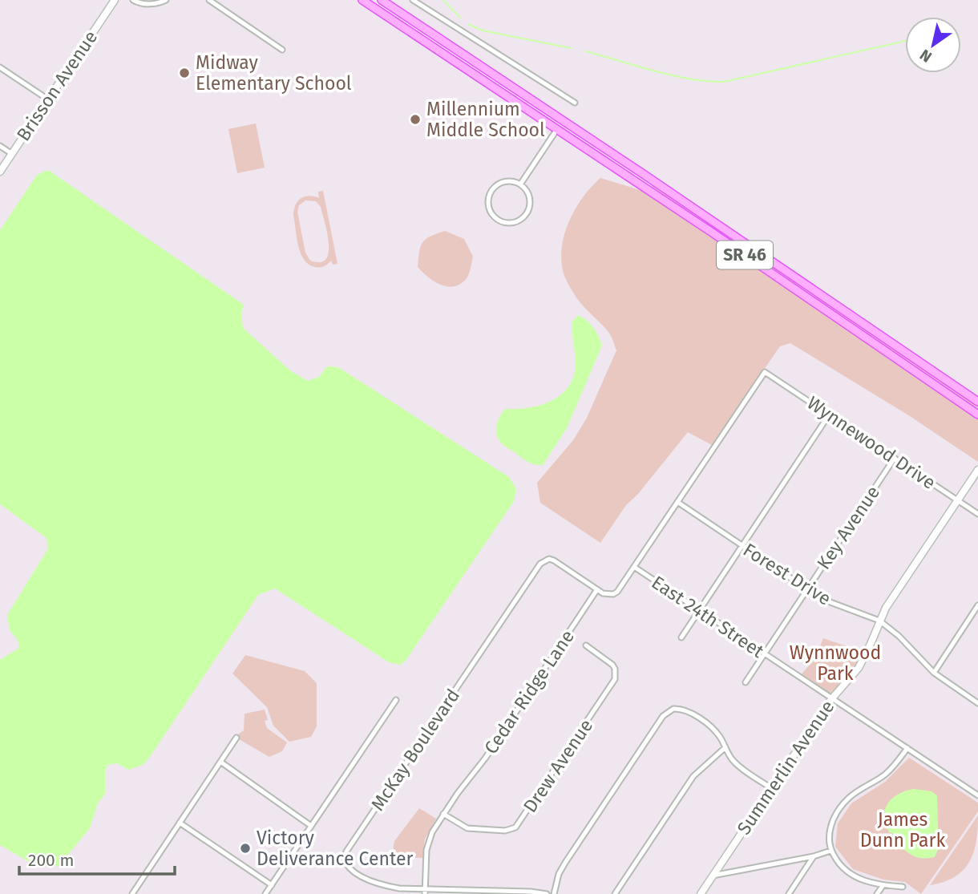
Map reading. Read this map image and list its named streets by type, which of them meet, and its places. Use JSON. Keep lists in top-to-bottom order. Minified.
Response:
{"streets":{"main road":["SR 46"],"street":["Brisson Avenue","Wynnewood Drive","Key Avenue","Forest Drive","East 24th Street","Cedar Ridge Lane","McKay Boulevard","Drew Avenue","Summerlin Avenue"]},"crossings":[["Wynnewood Drive","Key Avenue"],["Wynnewood Drive","Forest Drive"],["Wynnewood Drive","Summerlin Avenue"],["Key Avenue","Forest Drive"],["Key Avenue","East 24th Street"],["Forest Drive","Summerlin Avenue"],["East 24th Street","Summerlin Avenue"],["Cedar Ridge Lane","McKay Boulevard"],["Cedar Ridge Lane","Drew Avenue"]],"parks":["Wynnwood Park","James Dunn Park"],"places":["Midway Elementary School","Millennium Middle School","Victory Deliverance Center"],"scale_bar":"200 m","north":"bottom left"}
